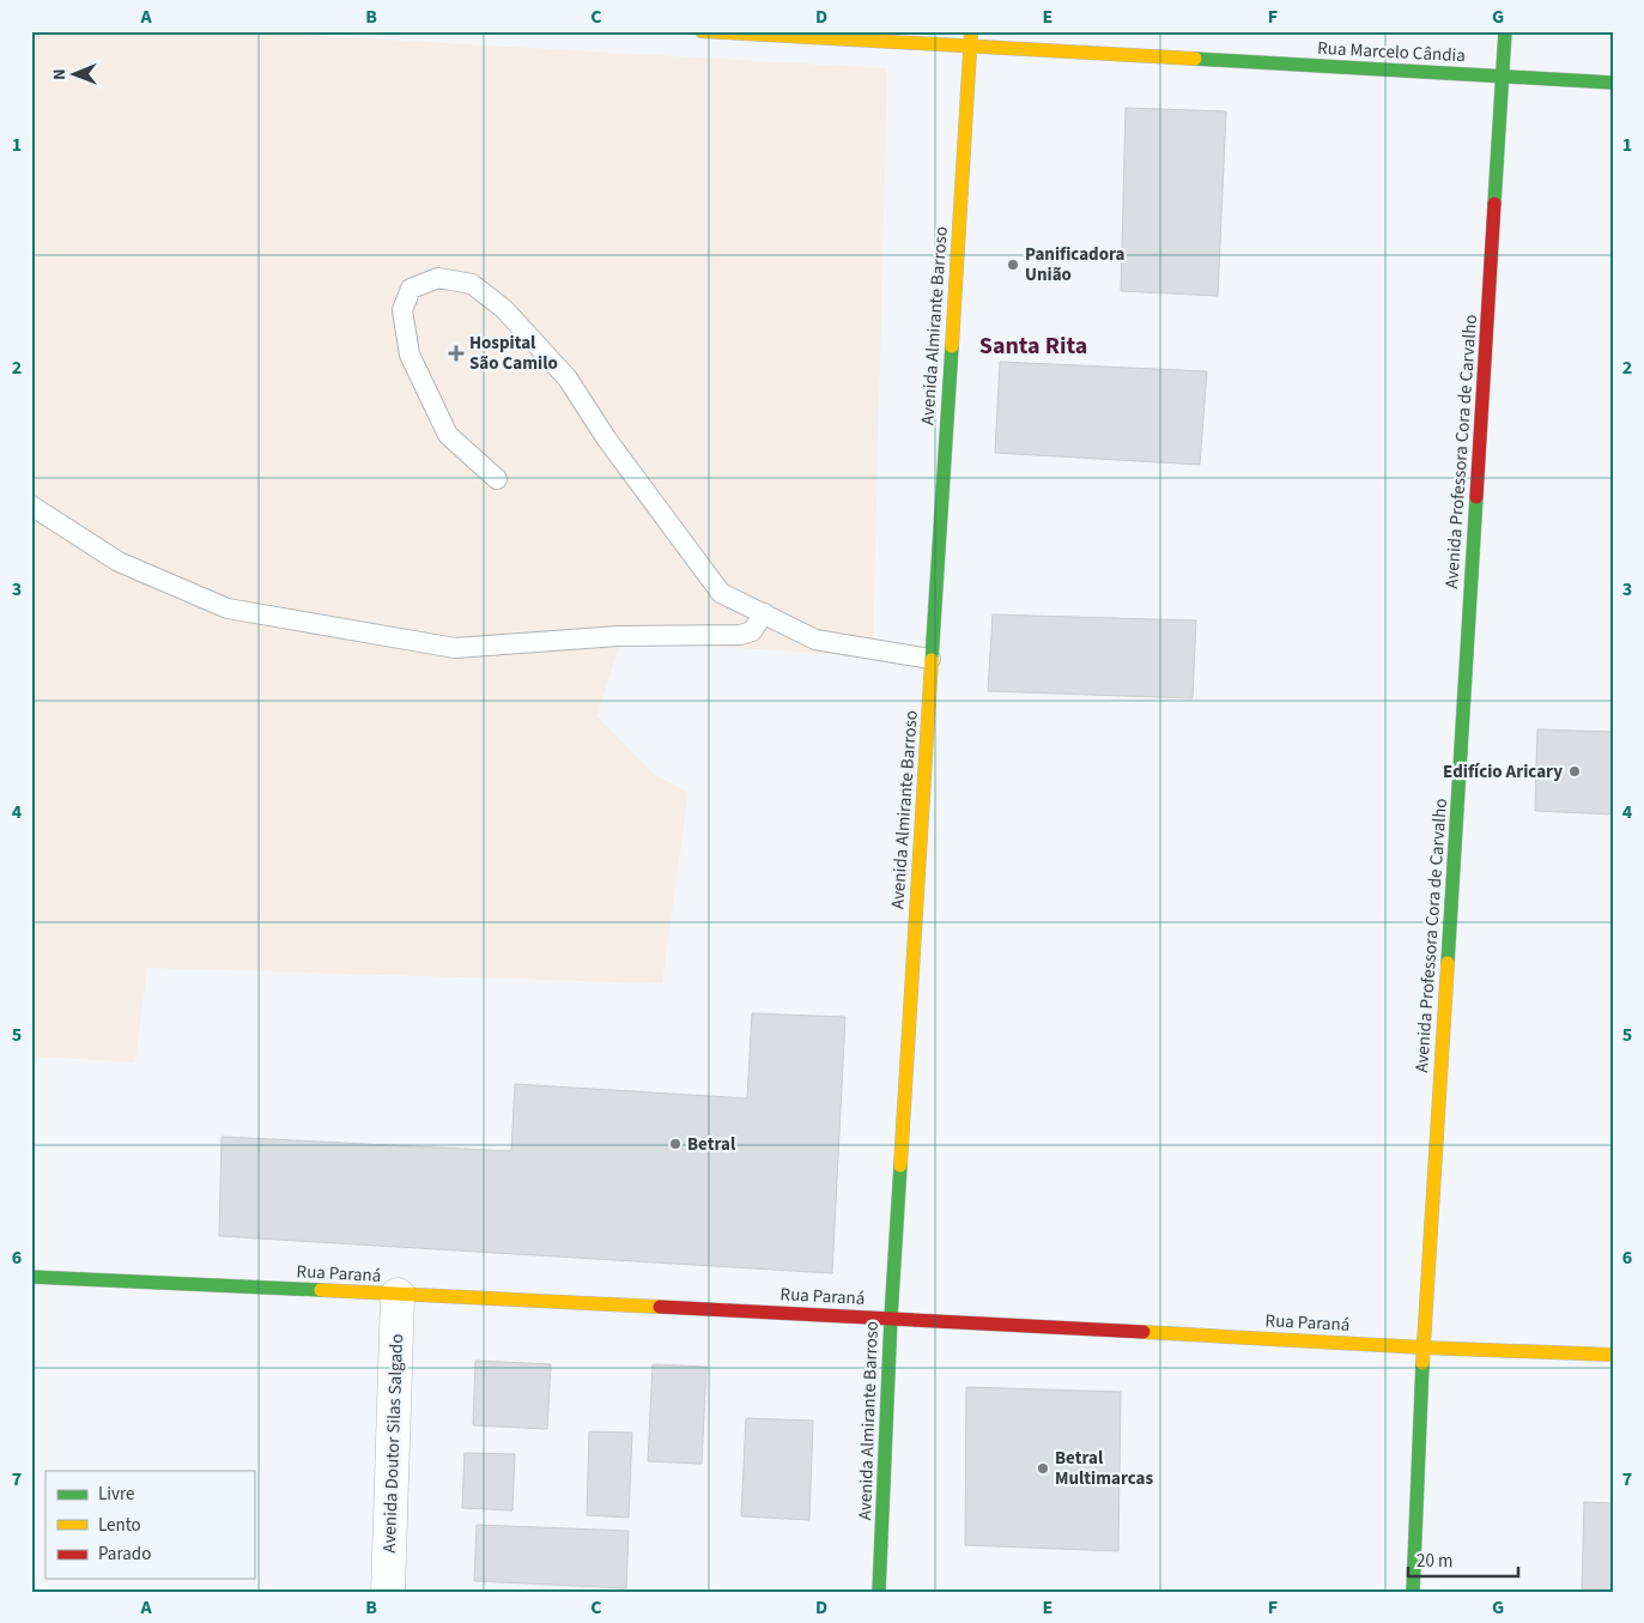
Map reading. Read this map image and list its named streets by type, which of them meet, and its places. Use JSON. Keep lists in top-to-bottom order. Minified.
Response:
{"streets":{"main road":["Rua Marcelo Cândia","Avenida Almirante Barroso","Avenida Professora Cora de Carvalho","Rua Paraná"],"street":["Avenida Doutor Silas Salgado"]},"crossings":[["Rua Marcelo Cândia","Avenida Almirante Barroso"],["Rua Marcelo Cândia","Avenida Professora Cora de Carvalho"],["Avenida Almirante Barroso","Rua Paraná"],["Avenida Professora Cora de Carvalho","Rua Paraná"],["Rua Paraná","Avenida Doutor Silas Salgado"]],"districts":["Santa Rita"],"places":{"other":["Panificadora União","Edifício Aricary","Betral","Betral Multimarcas"],"health":["Hospital São Camilo"]},"legend":["Livre","Lento","Parado"],"scale_bar":"20 m","north":"left","grid":{"columns":["A","B","C","D","E","F","G"],"rows":["1","2","3","4","5","6","7"]}}
